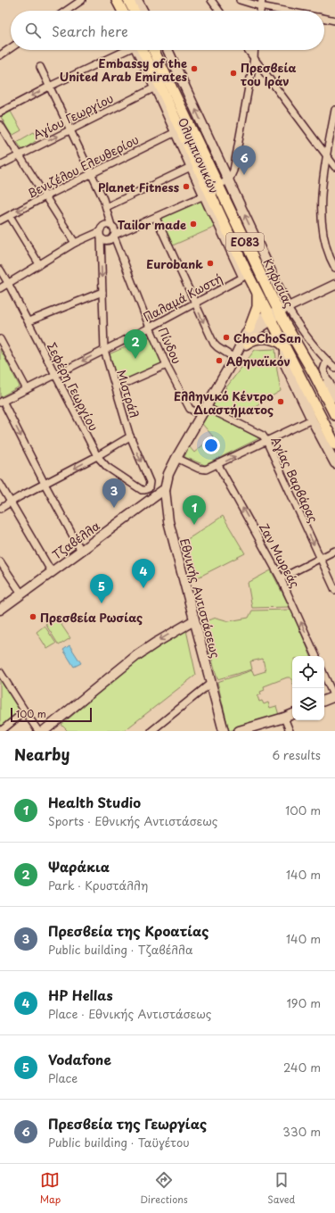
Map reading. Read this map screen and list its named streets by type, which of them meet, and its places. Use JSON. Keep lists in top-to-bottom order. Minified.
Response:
{"streets":{"main road":["ΕΟ83","Κηφισίας"],"street":["Αγίου Γεωργίου","Ολυμπιονικών","Βενιζέλου Ελευθερίου","Παλαμά Κωστή","Πίνδου","Σεφέρη Γεωργίου","Μιστράλ","Αγίας Βαρβάρας","Τζαβέλλα","Ζαν Μωρεάς","Εθνικής Αντιστάσεως"]},"crossings":[["Αγίου Γεωργίου","Ολυμπιονικών"],["Ολυμπιονικών","Βενιζέλου Ελευθερίου"],["Ολυμπιονικών","Παλαμά Κωστή"],["Κηφισίας","Εθνικής Αντιστάσεως"],["Παλαμά Κωστή","Πίνδου"],["Παλαμά Κωστή","Σεφέρη Γεωργίου"],["Παλαμά Κωστή","Μιστράλ"],["Πίνδου","Μιστράλ"],["Πίνδου","Εθνικής Αντιστάσεως"],["Σεφέρη Γεωργίου","Μιστράλ"],["Αγίας Βαρβάρας","Εθνικής Αντιστάσεως"],["Τζαβέλλα","Εθνικής Αντιστάσεως"]],"one_way":["Μιστράλ","Αγίας Βαρβάρας","Ζαν Μωρεάς"],"places":["Embassy of the United Arab Emirates","Πρεσβεία του Ιράν","Planet Fitness","Tailor made","Eurobank","ChoChoSan","Αθηναϊκόν","Ελληνικό Κέντρο Διαστήματος","Πρεσβεία Ρωσίας"],"scale_bar":"100 m","page":{"search":"Search here","pins":["6","2","3","1","4","5"],"scale":"100 m","heading":["Nearby","6 results"],"list":[{"mark":"1","name":"Health Studio","note":"Sports · Εθνικής Αντιστάσεως","value":"100 m"},{"mark":"2","name":"Ψαράκια","note":"Park · Κρυστάλλη","value":"140 m"},{"mark":"3","name":"Πρεσβεία της Κροατίας","note":"Public building · Τζαβέλλα","value":"140 m"},{"mark":"4","name":"HP Hellas","note":"Place · Εθνικής Αντιστάσεως","value":"190 m"},{"mark":"5","name":"Vodafone","note":"Place","value":"240 m"},{"mark":"6","name":"Πρεσβεία της Γεωργίας","note":"Public building · Ταϋγέτου","value":"330 m"}],"nav":["Map","Directions","Saved"]}}
